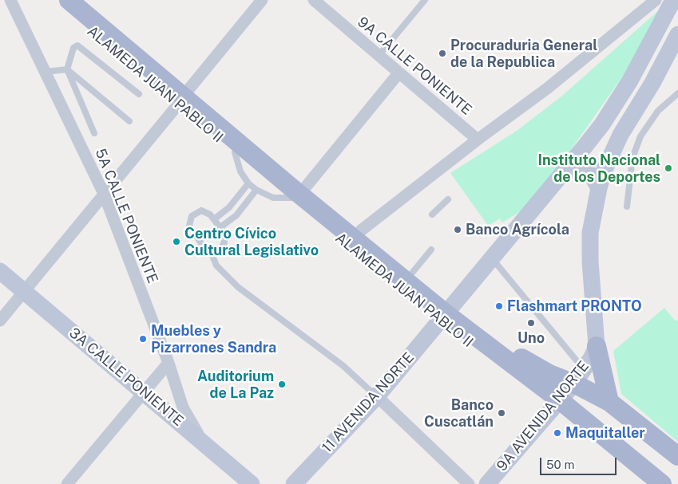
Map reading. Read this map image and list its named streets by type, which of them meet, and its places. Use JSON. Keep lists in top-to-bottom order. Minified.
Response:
{"streets":{"main road":["ALAMEDA JUAN PABLO II","3A CALLE PONIENTE","11 AVENIDA NORTE","9A AVENIDA NORTE"],"street":["9A CALLE PONIENTE","5A CALLE PONIENTE"]},"crossings":[["ALAMEDA JUAN PABLO II","11 AVENIDA NORTE"],["ALAMEDA JUAN PABLO II","9A AVENIDA NORTE"],["5A CALLE PONIENTE","3A CALLE PONIENTE"]],"places":["Procuraduria General de la Republica","Instituto Nacional de los Deportes","Banco Agrícola","Centro Cívico Cultural Legislativo","Flashmart PRONTO","Uno","Muebles y Pizarrones Sandra","Auditorium de La Paz","Banco Cuscatlán","Maquitaller"],"scale_bar":"50 m"}
